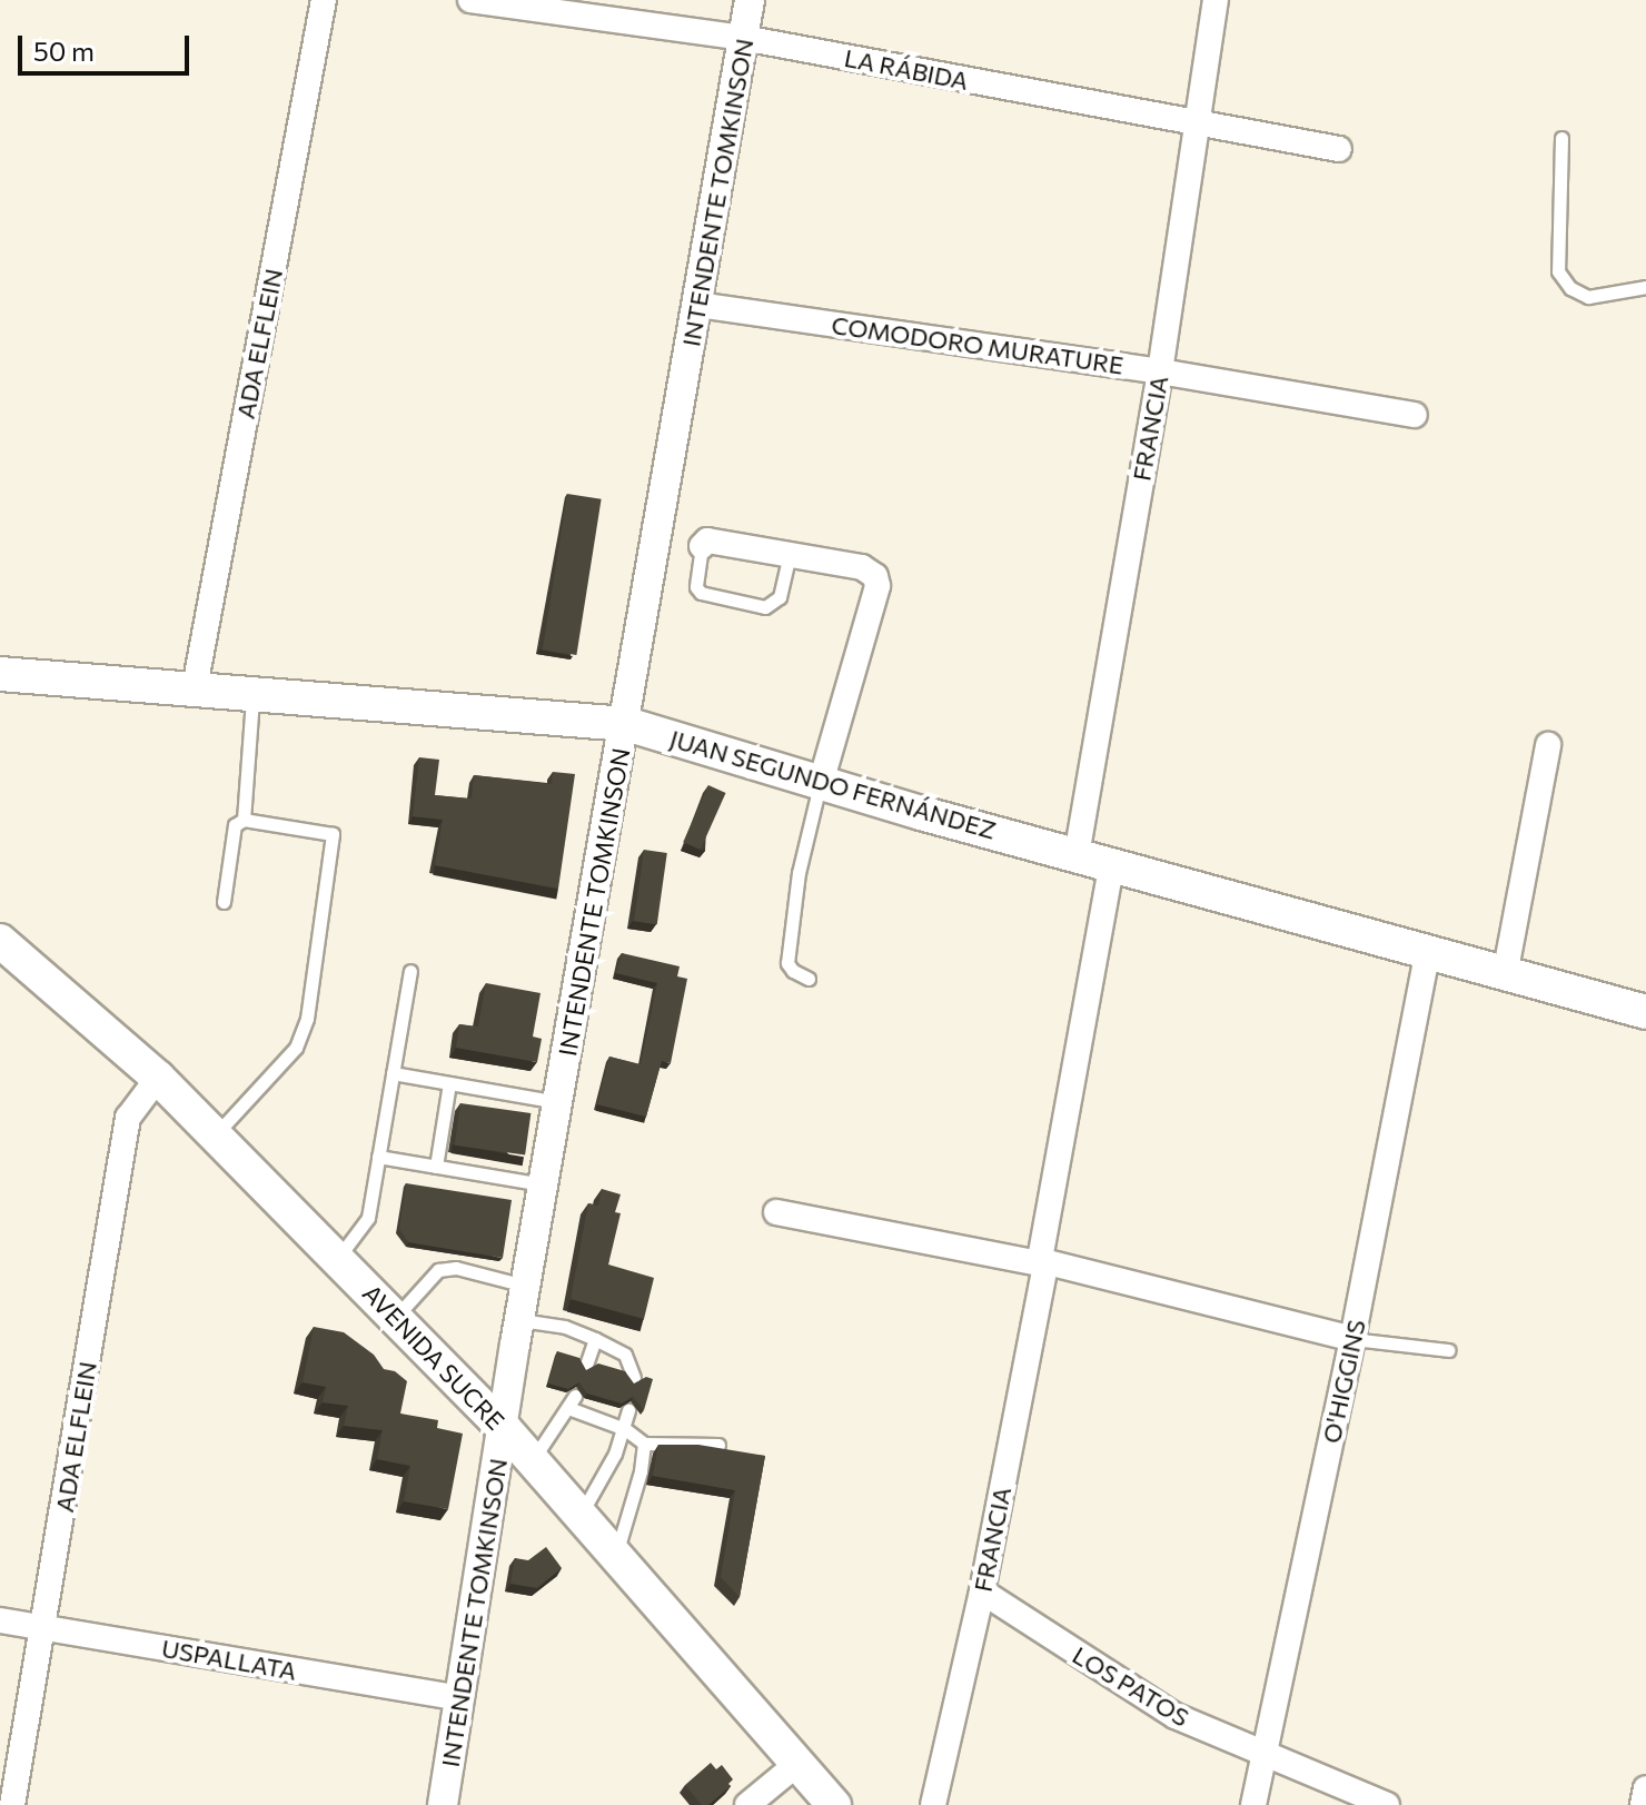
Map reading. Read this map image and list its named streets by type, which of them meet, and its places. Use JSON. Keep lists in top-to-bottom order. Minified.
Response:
{"streets":{"main road":["JUAN SEGUNDO FERNÁNDEZ","AVENIDA SUCRE"],"street":["LA RÁBIDA","INTENDENTE TOMKINSON","ADA ELFLEIN","COMODORO MURATURE","FRANCIA","O'HIGGINS","USPALLATA","LOS PATOS"]},"crossings":[["LA RÁBIDA","INTENDENTE TOMKINSON"],["LA RÁBIDA","FRANCIA"],["INTENDENTE TOMKINSON","COMODORO MURATURE"],["INTENDENTE TOMKINSON","JUAN SEGUNDO FERNÁNDEZ"],["INTENDENTE TOMKINSON","AVENIDA SUCRE"],["INTENDENTE TOMKINSON","USPALLATA"],["ADA ELFLEIN","JUAN SEGUNDO FERNÁNDEZ"],["ADA ELFLEIN","AVENIDA SUCRE"],["ADA ELFLEIN","USPALLATA"],["COMODORO MURATURE","FRANCIA"],["FRANCIA","JUAN SEGUNDO FERNÁNDEZ"],["FRANCIA","LOS PATOS"],["JUAN SEGUNDO FERNÁNDEZ","O'HIGGINS"],["O'HIGGINS","LOS PATOS"]],"scale_bar":"50 m"}
